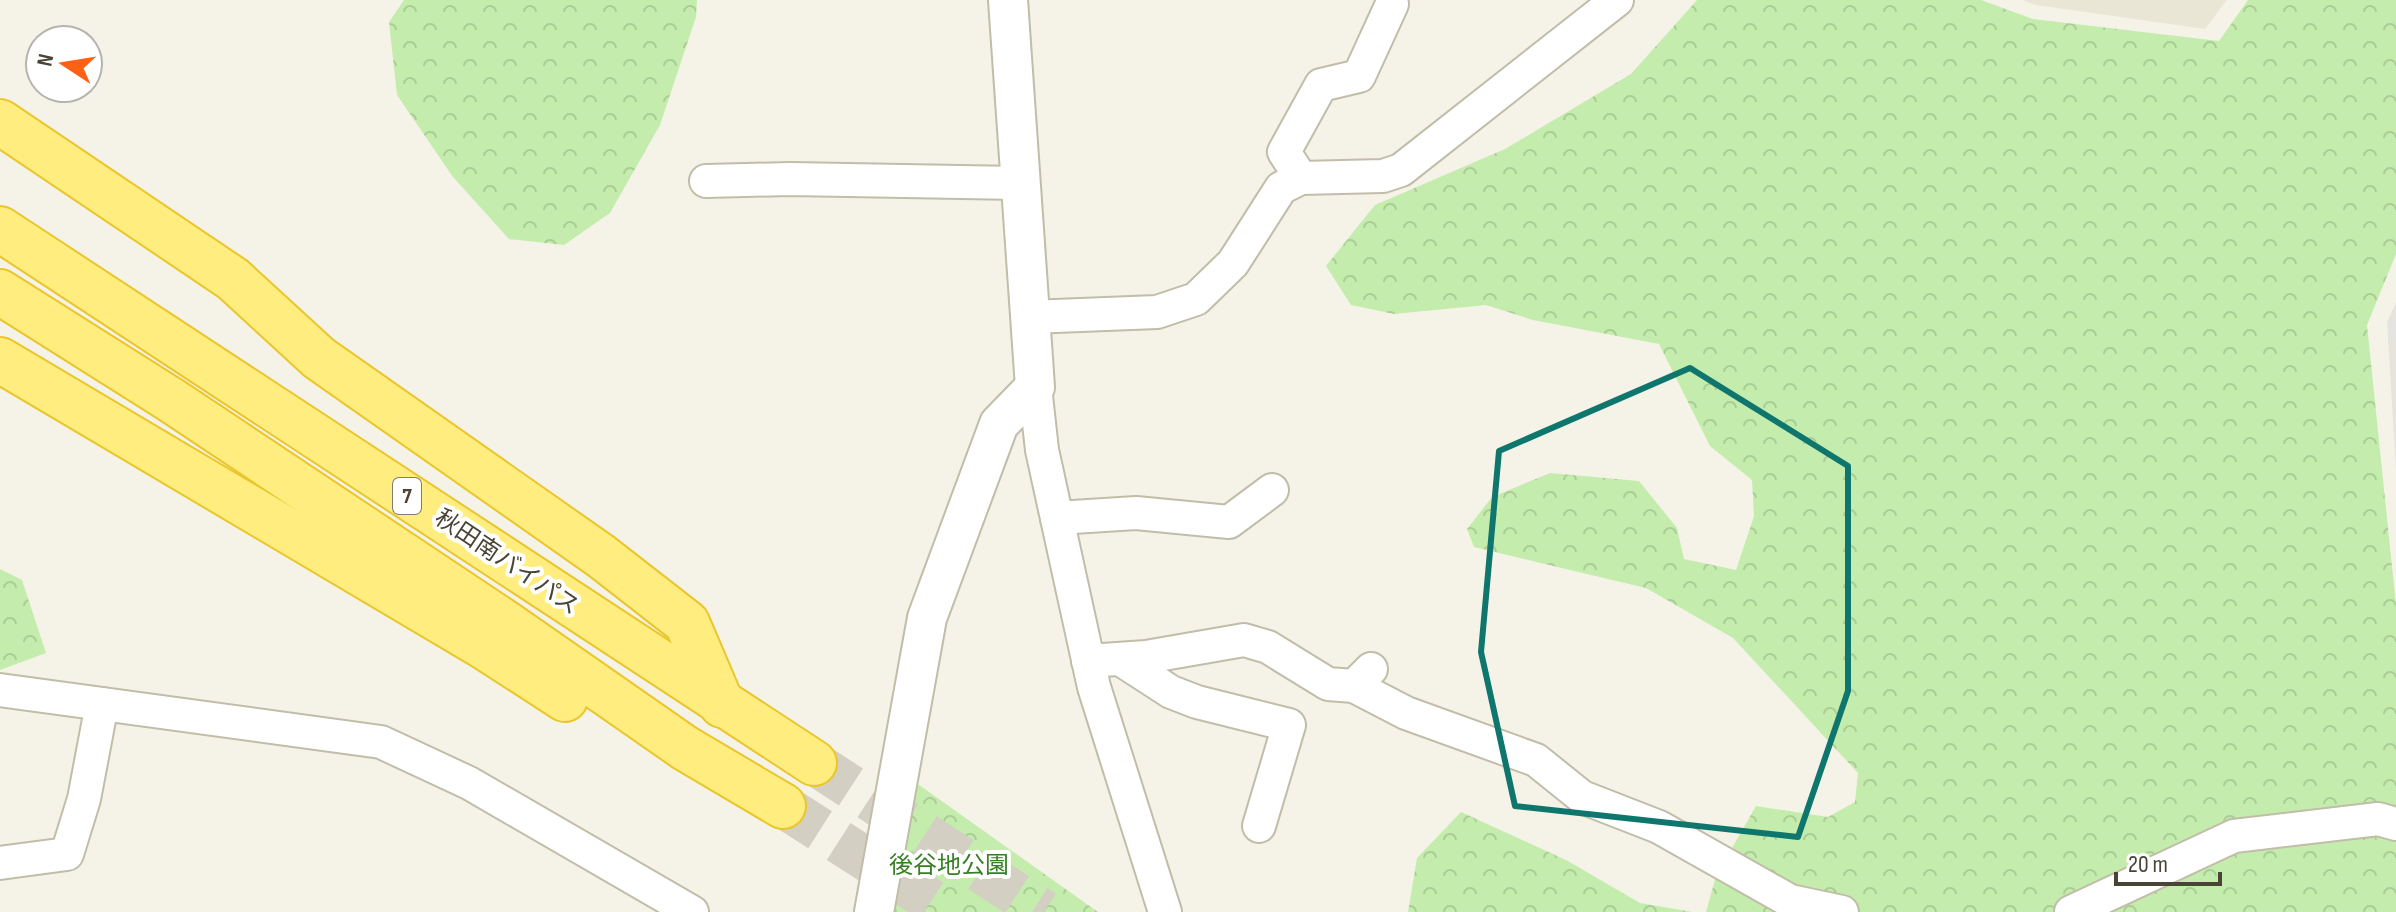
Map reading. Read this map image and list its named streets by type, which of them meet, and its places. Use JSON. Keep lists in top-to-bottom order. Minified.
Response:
{"streets":{"highway":["7","秋田南バイパス"]},"parks":["後谷地公園"],"scale_bar":"20 m","north":"left"}
